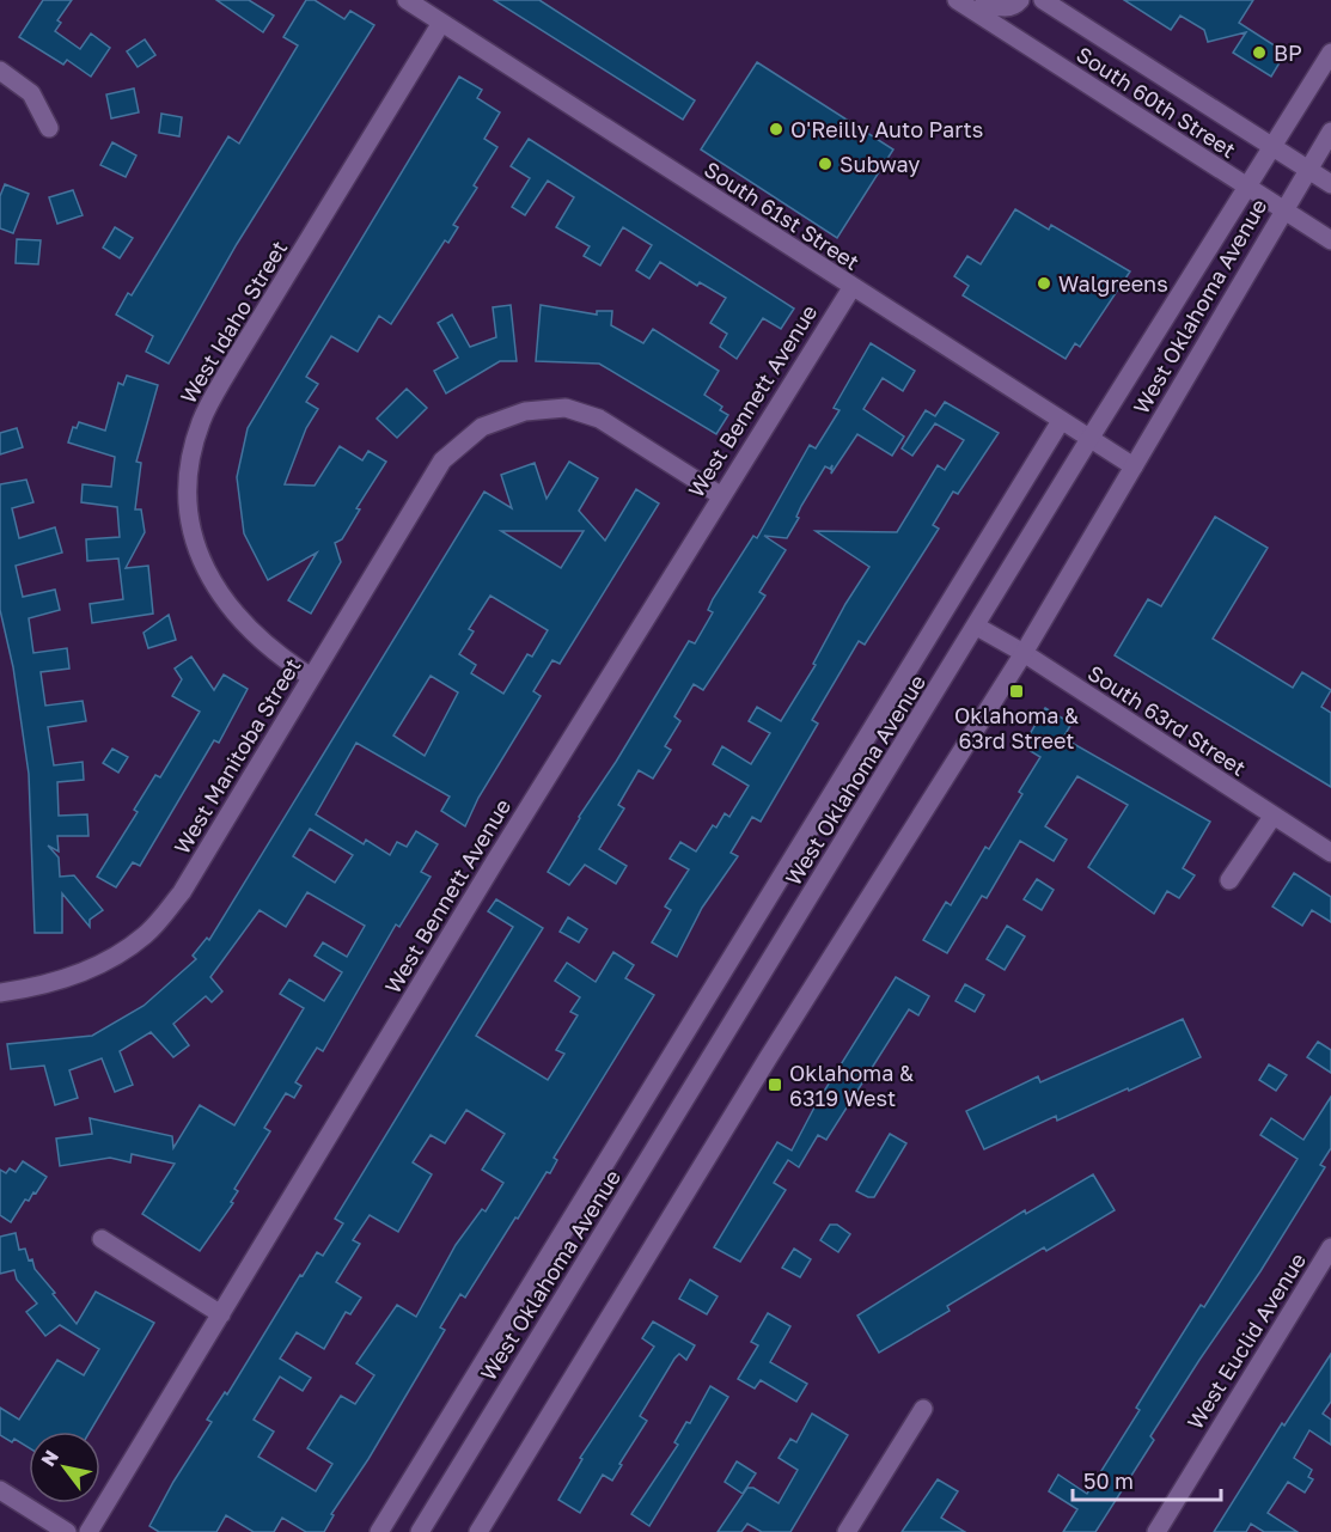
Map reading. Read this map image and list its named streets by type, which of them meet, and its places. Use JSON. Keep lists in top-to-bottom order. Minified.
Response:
{"streets":{"street":["South 60th Street","South 61st Street","West Oklahoma Avenue","West Idaho Street","West Bennett Avenue","South 63rd Street","West Manitoba Street","West Euclid Avenue"]},"crossings":[["South 60th Street","West Oklahoma Avenue"],["South 61st Street","West Oklahoma Avenue"],["South 61st Street","West Idaho Street"],["South 61st Street","West Bennett Avenue"],["West Oklahoma Avenue","South 63rd Street"],["West Idaho Street","West Manitoba Street"],["West Bennett Avenue","West Manitoba Street"]],"places":{"other":["BP","O'Reilly Auto Parts","Subway","Walgreens"],"transit":["Oklahoma & 63rd Street","Oklahoma & 6319 West"]},"scale_bar":"50 m","north":"top left"}
